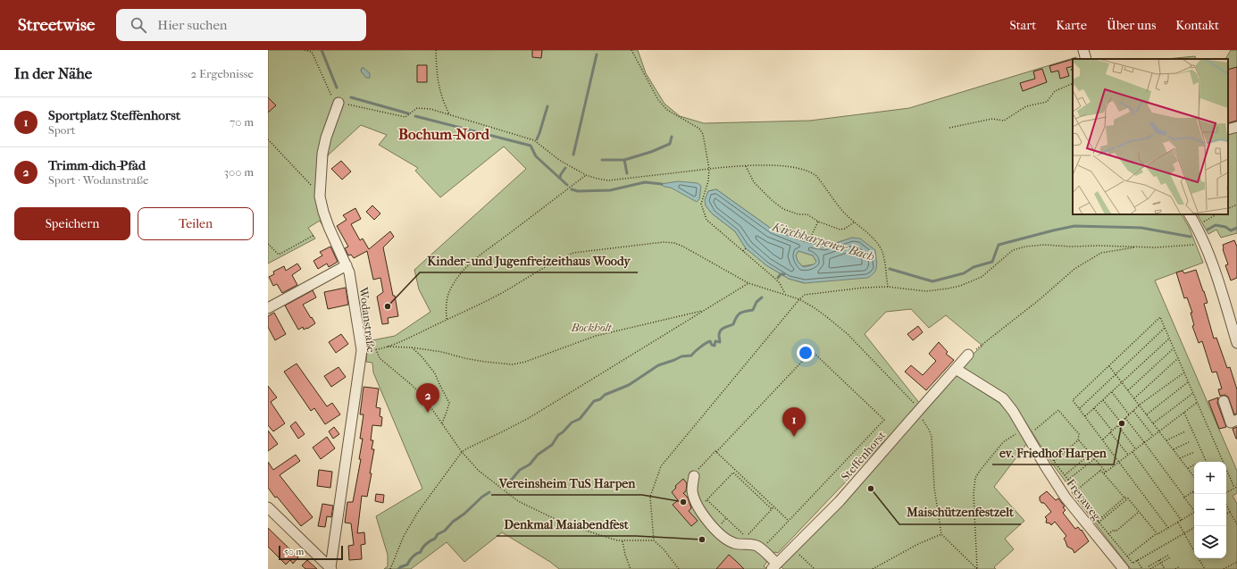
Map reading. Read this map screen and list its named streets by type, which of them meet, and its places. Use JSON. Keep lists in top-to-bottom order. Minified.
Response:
{"streets":{"street":["Wodanstraße","Steffenhorst","Freyaweg"]},"crossings":[["Steffenhorst","Freyaweg"]],"districts":["Bochum-Nord"],"water":["Kirchharpener Bach"],"parks":["Bockholt"],"places":["Kinder- und Jugenfreizeithaus Woody","ev. Friedhof Harpen","Maischützenfestzelt","Vereinsheim TuS Harpen","Denkmal Maiabendfest"],"scale_bar":"50 m","page":{"header":"Streetwise","search":"Hier suchen","nav":["Start","Karte","Über uns","Kontakt"],"heading":["In der Nähe","2 Ergebnisse"],"list":[{"mark":"1","name":"Sportplatz Steffenhorst","note":"Sport","value":"70 m"},{"mark":"2","name":"Trimm-dich-Pfad","note":"Sport · Wodanstraße","value":"300 m"}],"buttons":["Speichern","Teilen"],"pins":["2","1"],"map_buttons":["+","−"],"scale":"50 m"}}
